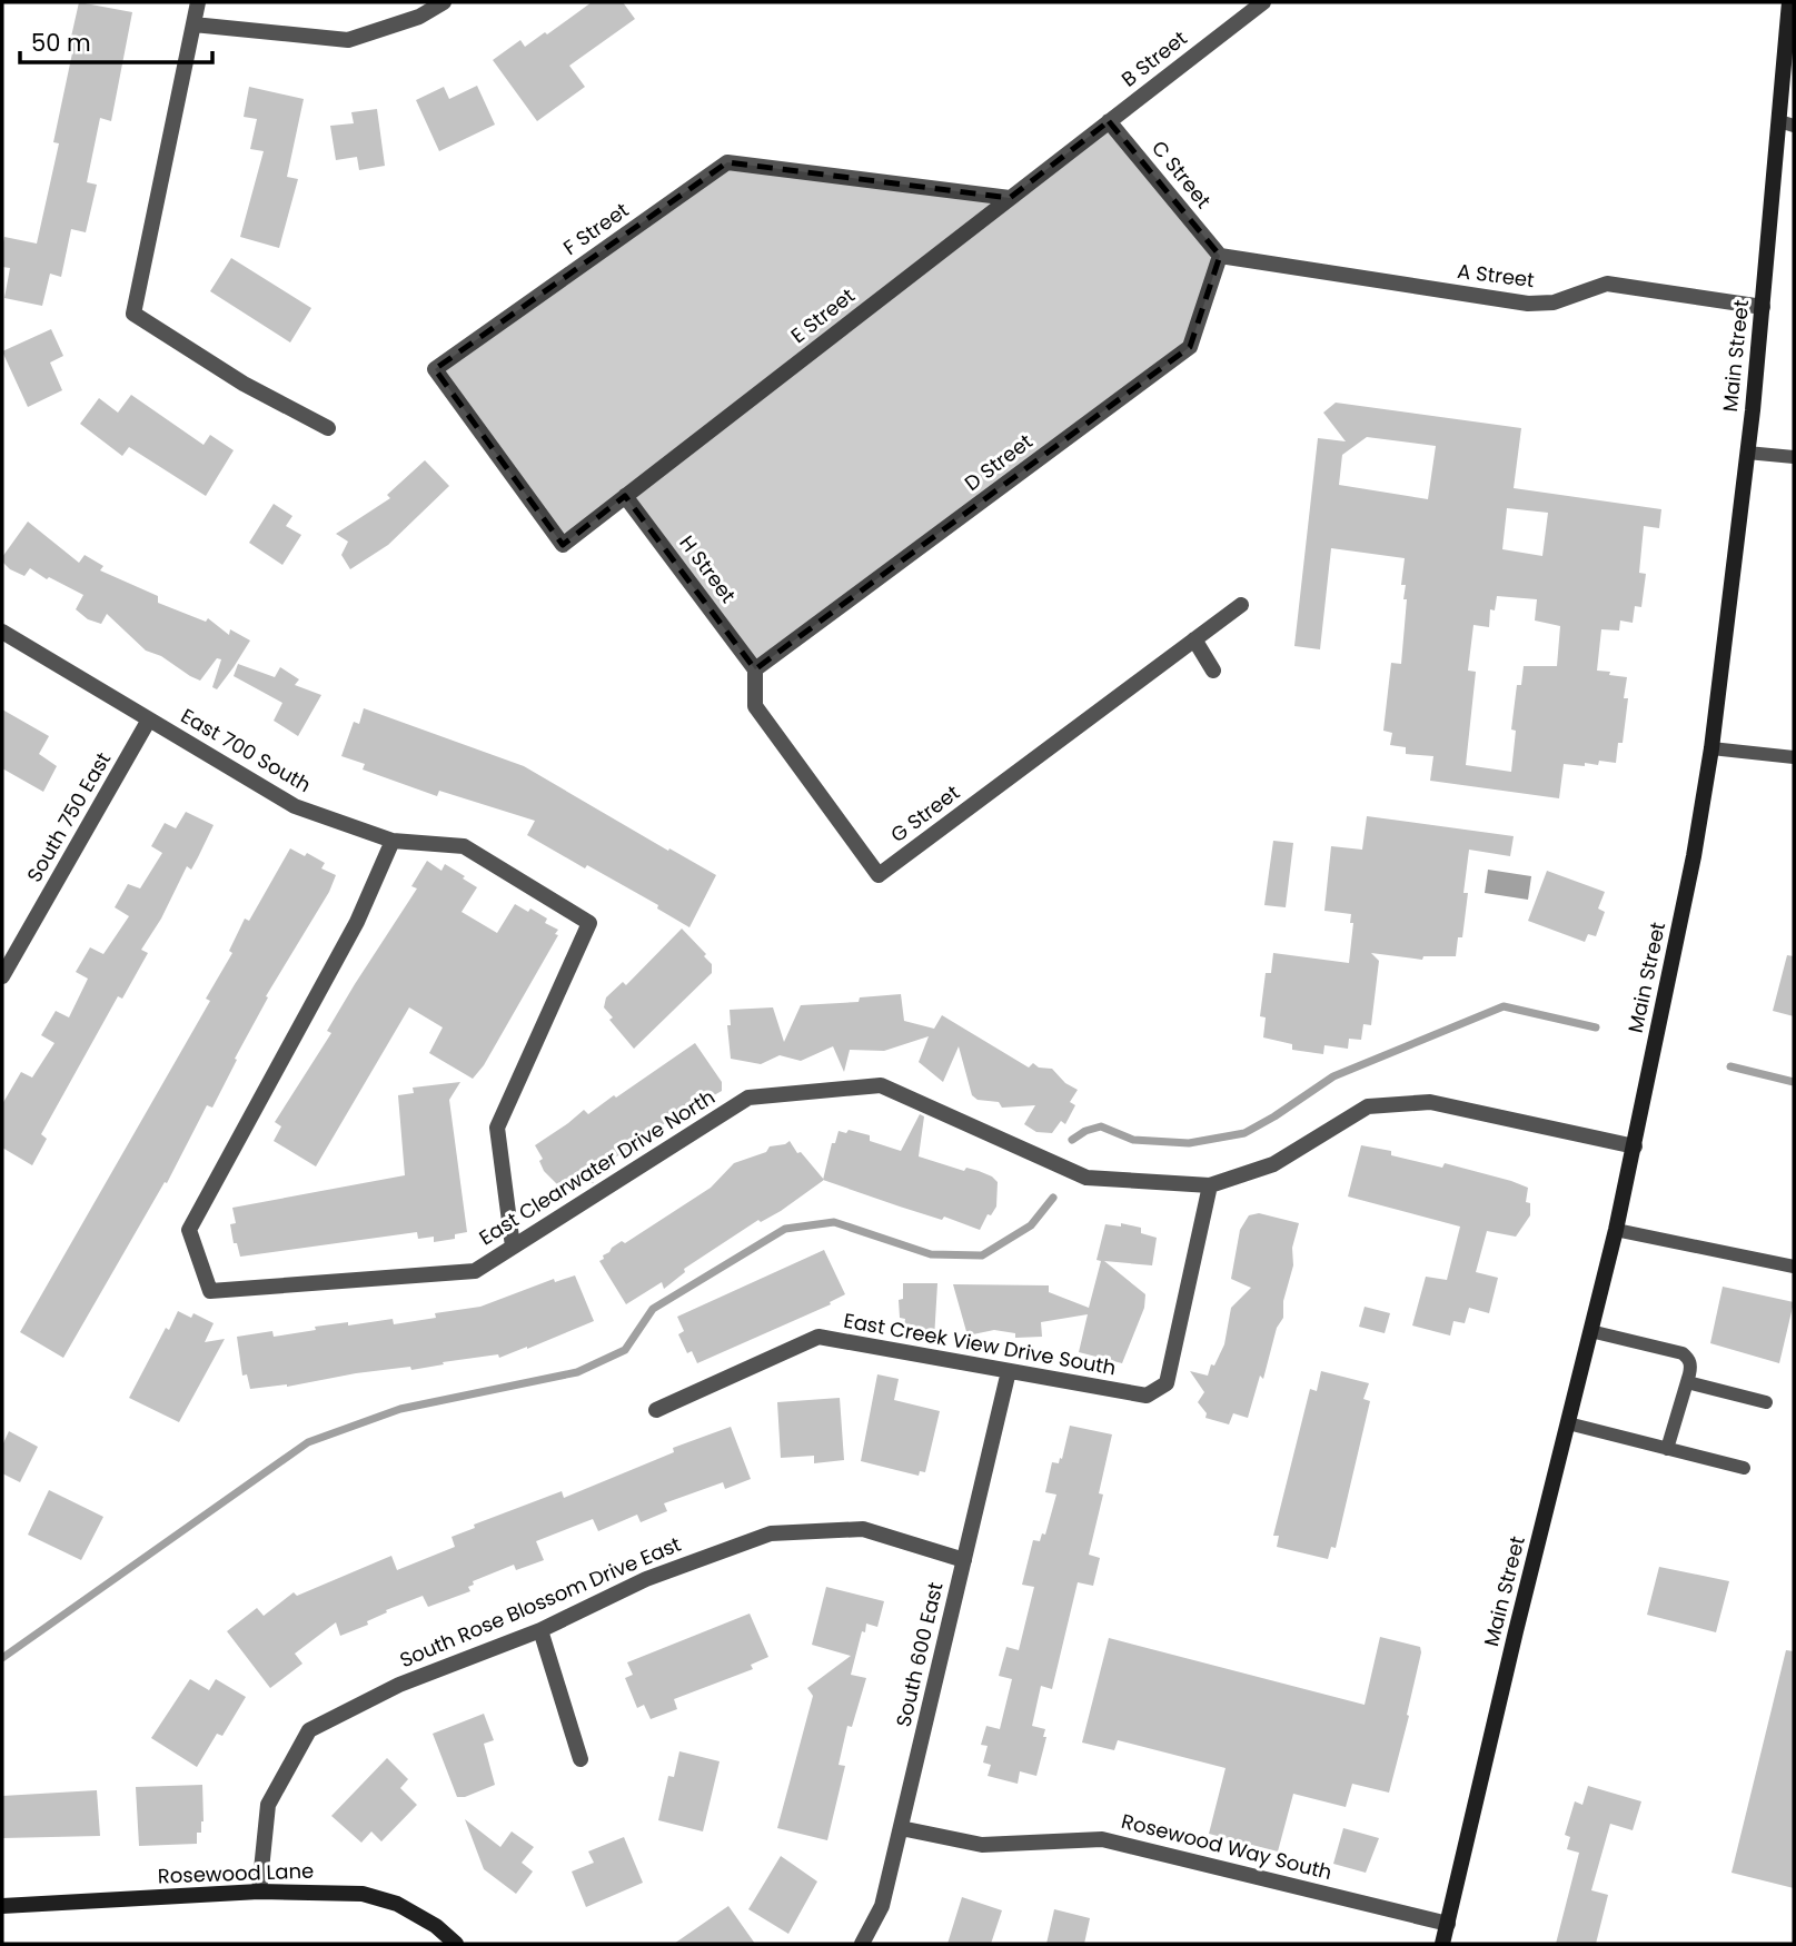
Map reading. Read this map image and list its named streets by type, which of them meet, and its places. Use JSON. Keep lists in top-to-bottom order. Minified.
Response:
{"streets":{"main road":["Main Street","Rosewood Lane"],"street":["B Street","C Street","F Street","A Street","E Street","D Street","H Street","East 700 South","G Street","South 750 East","East Clearwater Drive North","East Creek View Drive South","South Rose Blossom Drive East","South 600 East","Rosewood Way South"]},"crossings":[["B Street","C Street"],["B Street","E Street"],["C Street","A Street"],["C Street","E Street"],["C Street","D Street"],["F Street","E Street"],["A Street","Main Street"],["A Street","D Street"],["E Street","H Street"],["Main Street","Rosewood Way South"],["D Street","H Street"],["D Street","G Street"],["H Street","G Street"],["East 700 South","South 750 East"],["East 700 South","East Clearwater Drive North"],["East Clearwater Drive North","East Creek View Drive South"],["East Creek View Drive South","South 600 East"],["South Rose Blossom Drive East","South 600 East"],["South Rose Blossom Drive East","Rosewood Lane"],["South 600 East","Rosewood Way South"]],"scale_bar":"50 m"}
